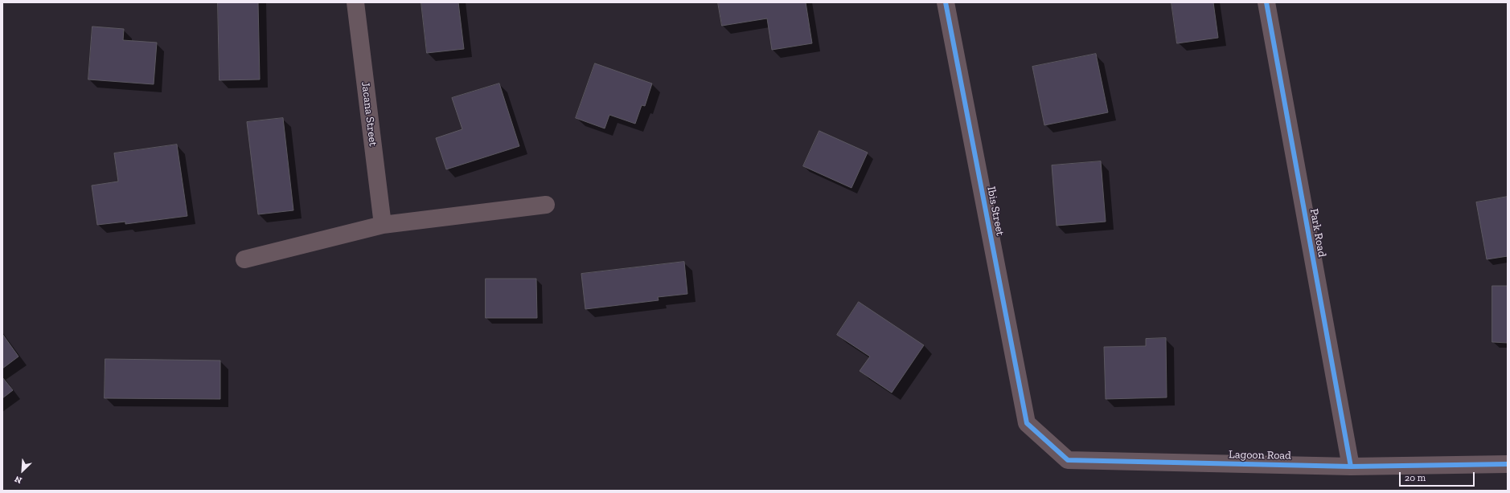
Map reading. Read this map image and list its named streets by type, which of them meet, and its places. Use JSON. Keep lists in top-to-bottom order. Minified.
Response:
{"streets":{"street":["Jacana Street","Ibis Street","Park Road","Lagoon Road"]},"crossings":[["Ibis Street","Lagoon Road"],["Park Road","Lagoon Road"]],"scale_bar":"20 m","north":"bottom left"}
